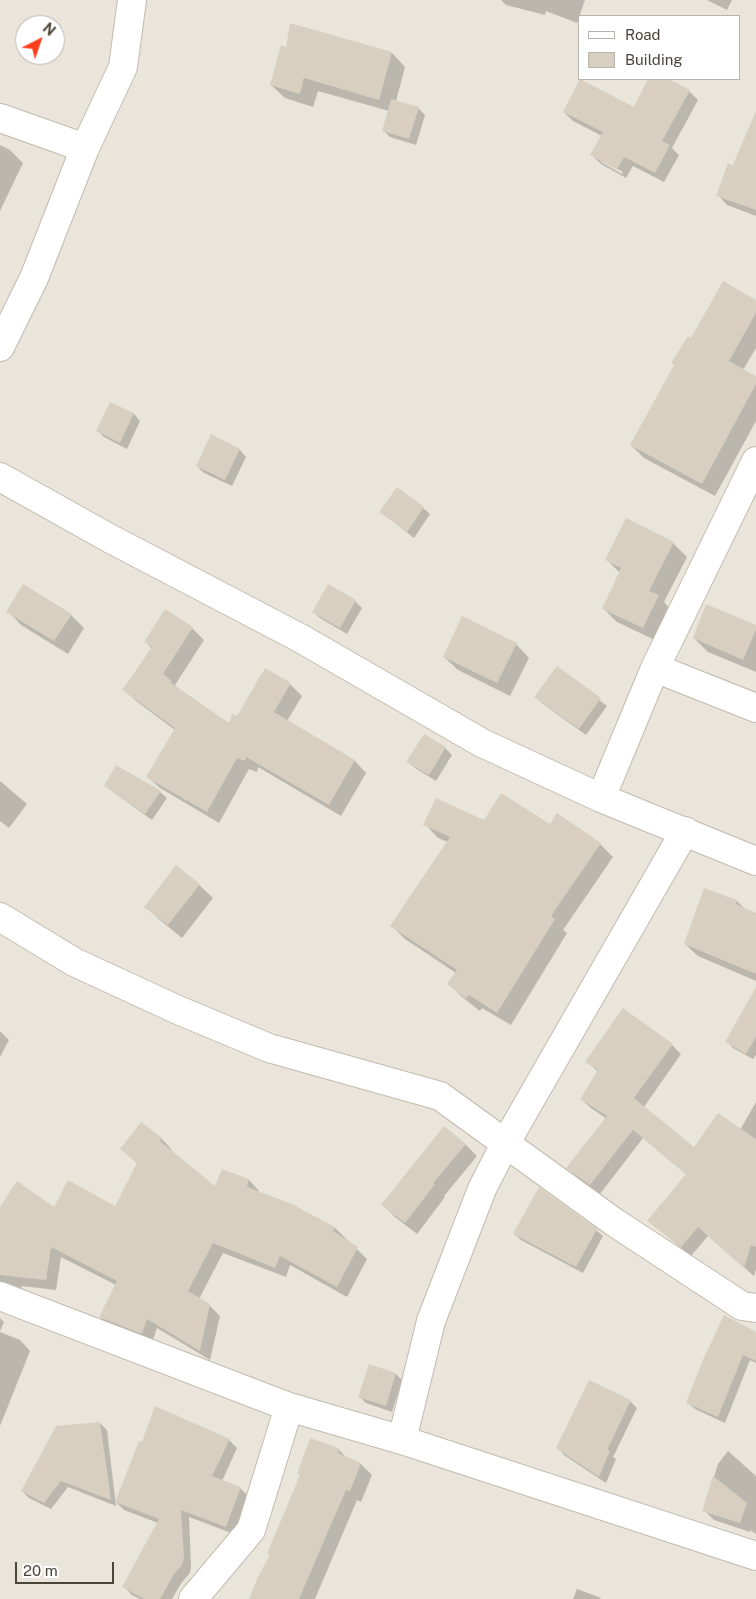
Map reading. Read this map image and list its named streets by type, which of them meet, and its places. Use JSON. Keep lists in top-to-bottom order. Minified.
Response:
{"legend":["Road","Building"],"scale_bar":"20 m","north":"top right"}
